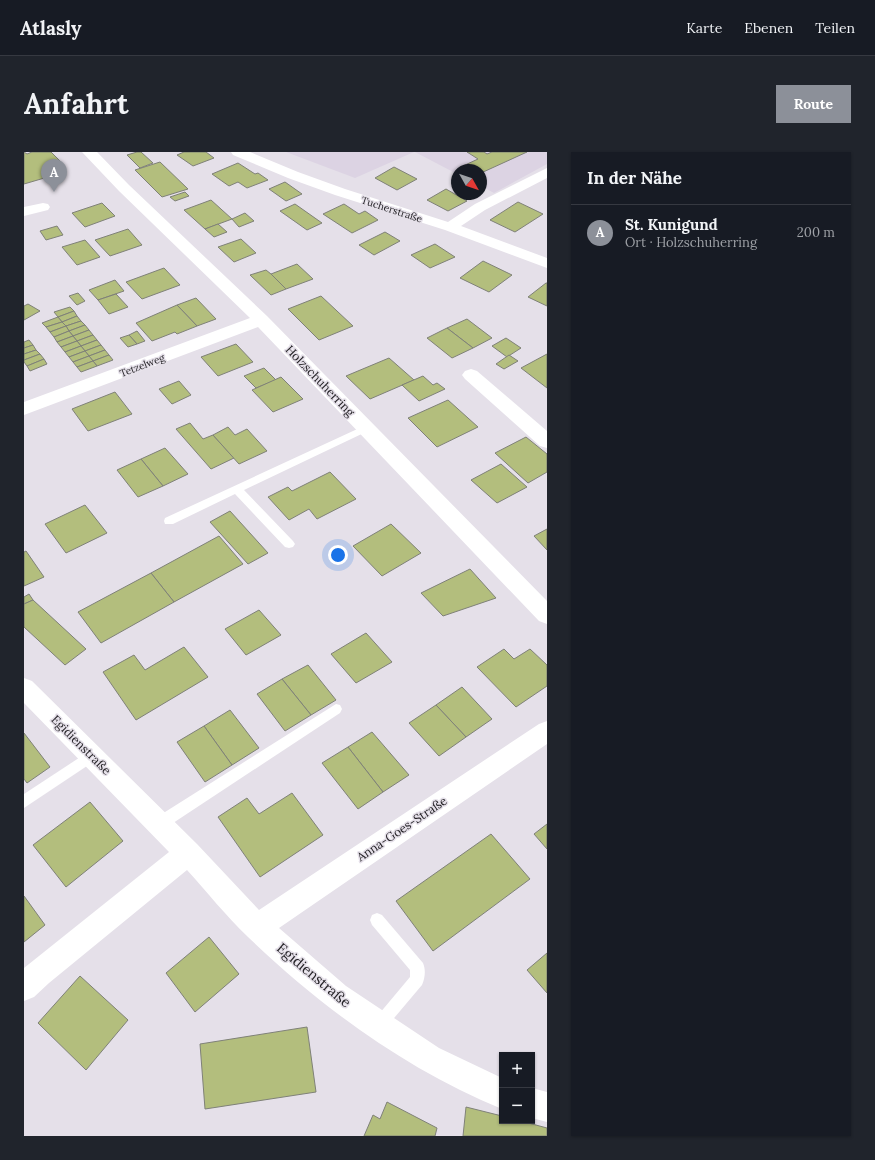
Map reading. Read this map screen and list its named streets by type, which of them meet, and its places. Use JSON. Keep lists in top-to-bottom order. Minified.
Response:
{"streets":{"street":["Tucherstraße","Tetzelweg","Holzschuherring","Egidienstraße","Anna-Goes-Straße"]},"crossings":[["Tetzelweg","Holzschuherring"],["Egidienstraße","Anna-Goes-Straße"]],"north":"bottom right","page":{"header":"Atlasly","nav":["Karte","Ebenen","Teilen"],"buttons":"Route","title":"Anfahrt","heading":"In der Nähe","pins":"A","list":[{"mark":"A","name":"St. Kunigund","note":"Ort · Holzschuherring","value":"200 m"}],"map_buttons":["+","−"]}}
